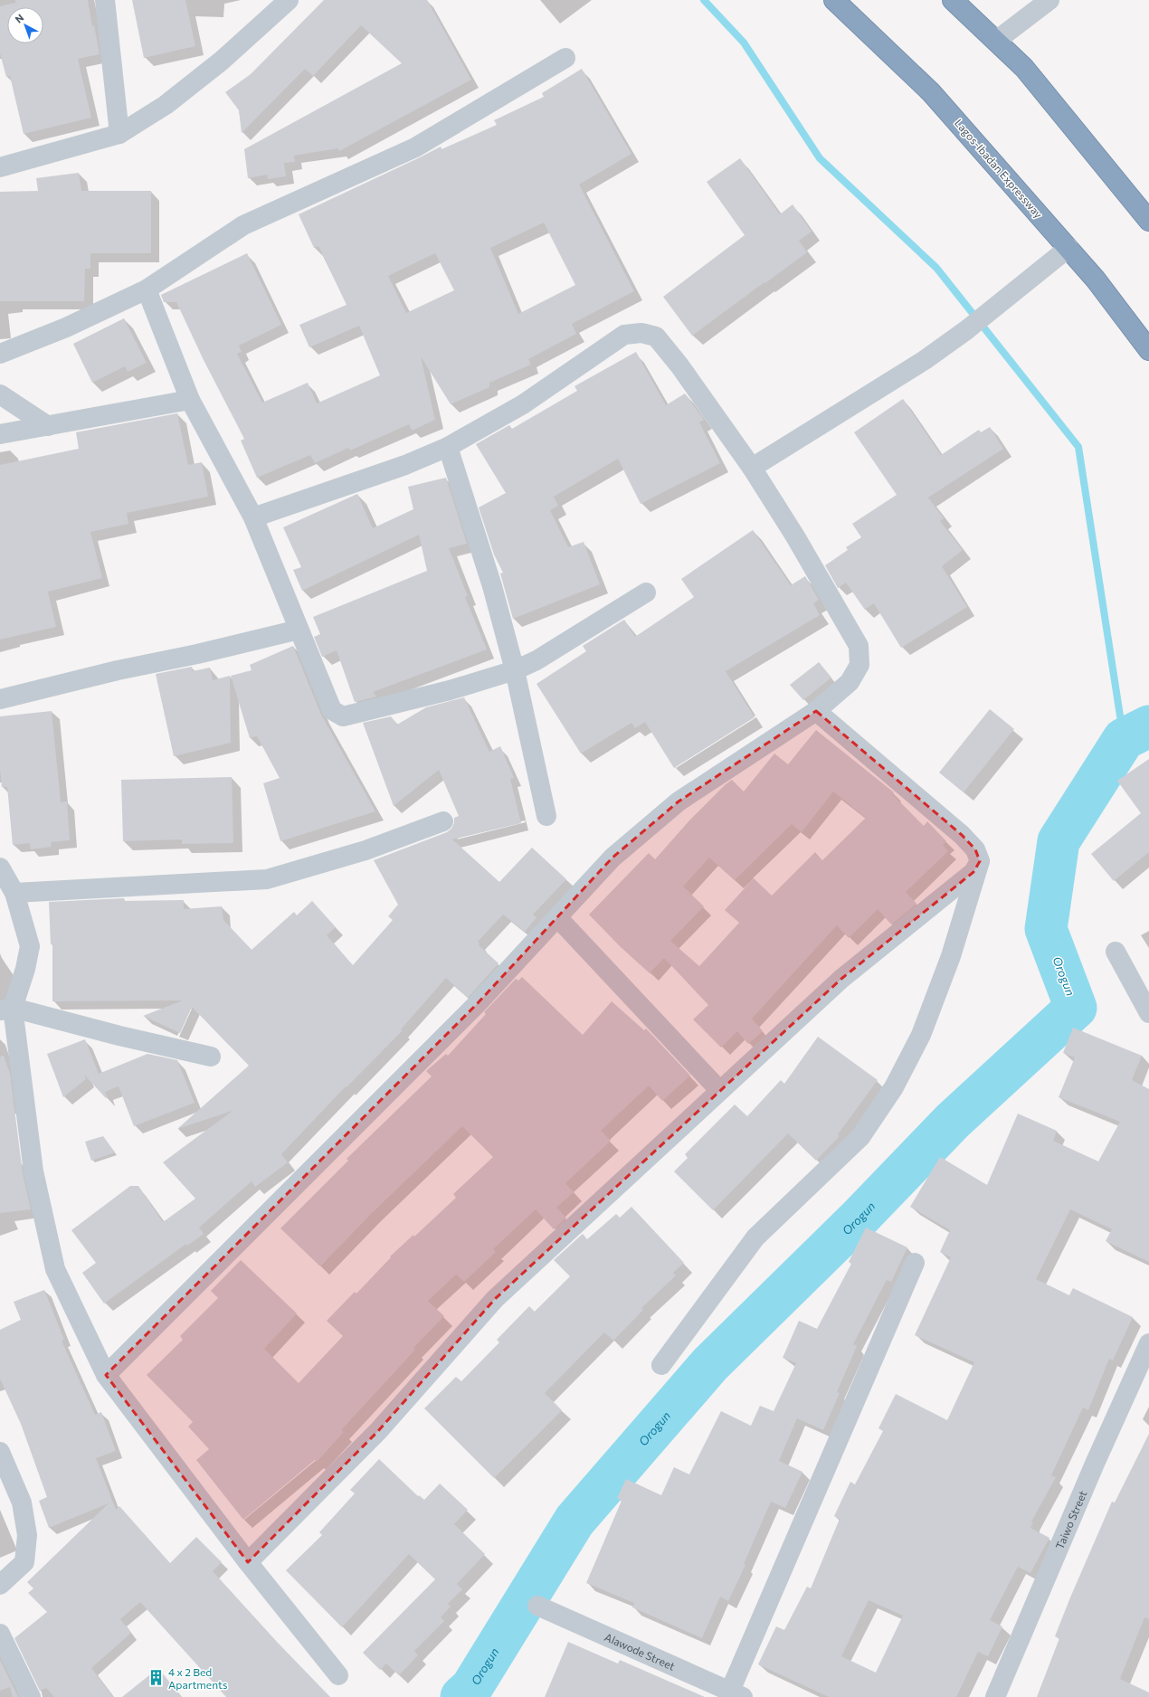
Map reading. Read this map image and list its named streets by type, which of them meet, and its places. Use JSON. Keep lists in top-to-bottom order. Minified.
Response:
{"streets":{"highway":["Lagos-Ibadan Expressway"],"street":["Taiwo Street","Alawode Street"]},"water":["Orogun"],"places":{"building":["4 x 2 Bed Apartments"]},"north":"top left"}
